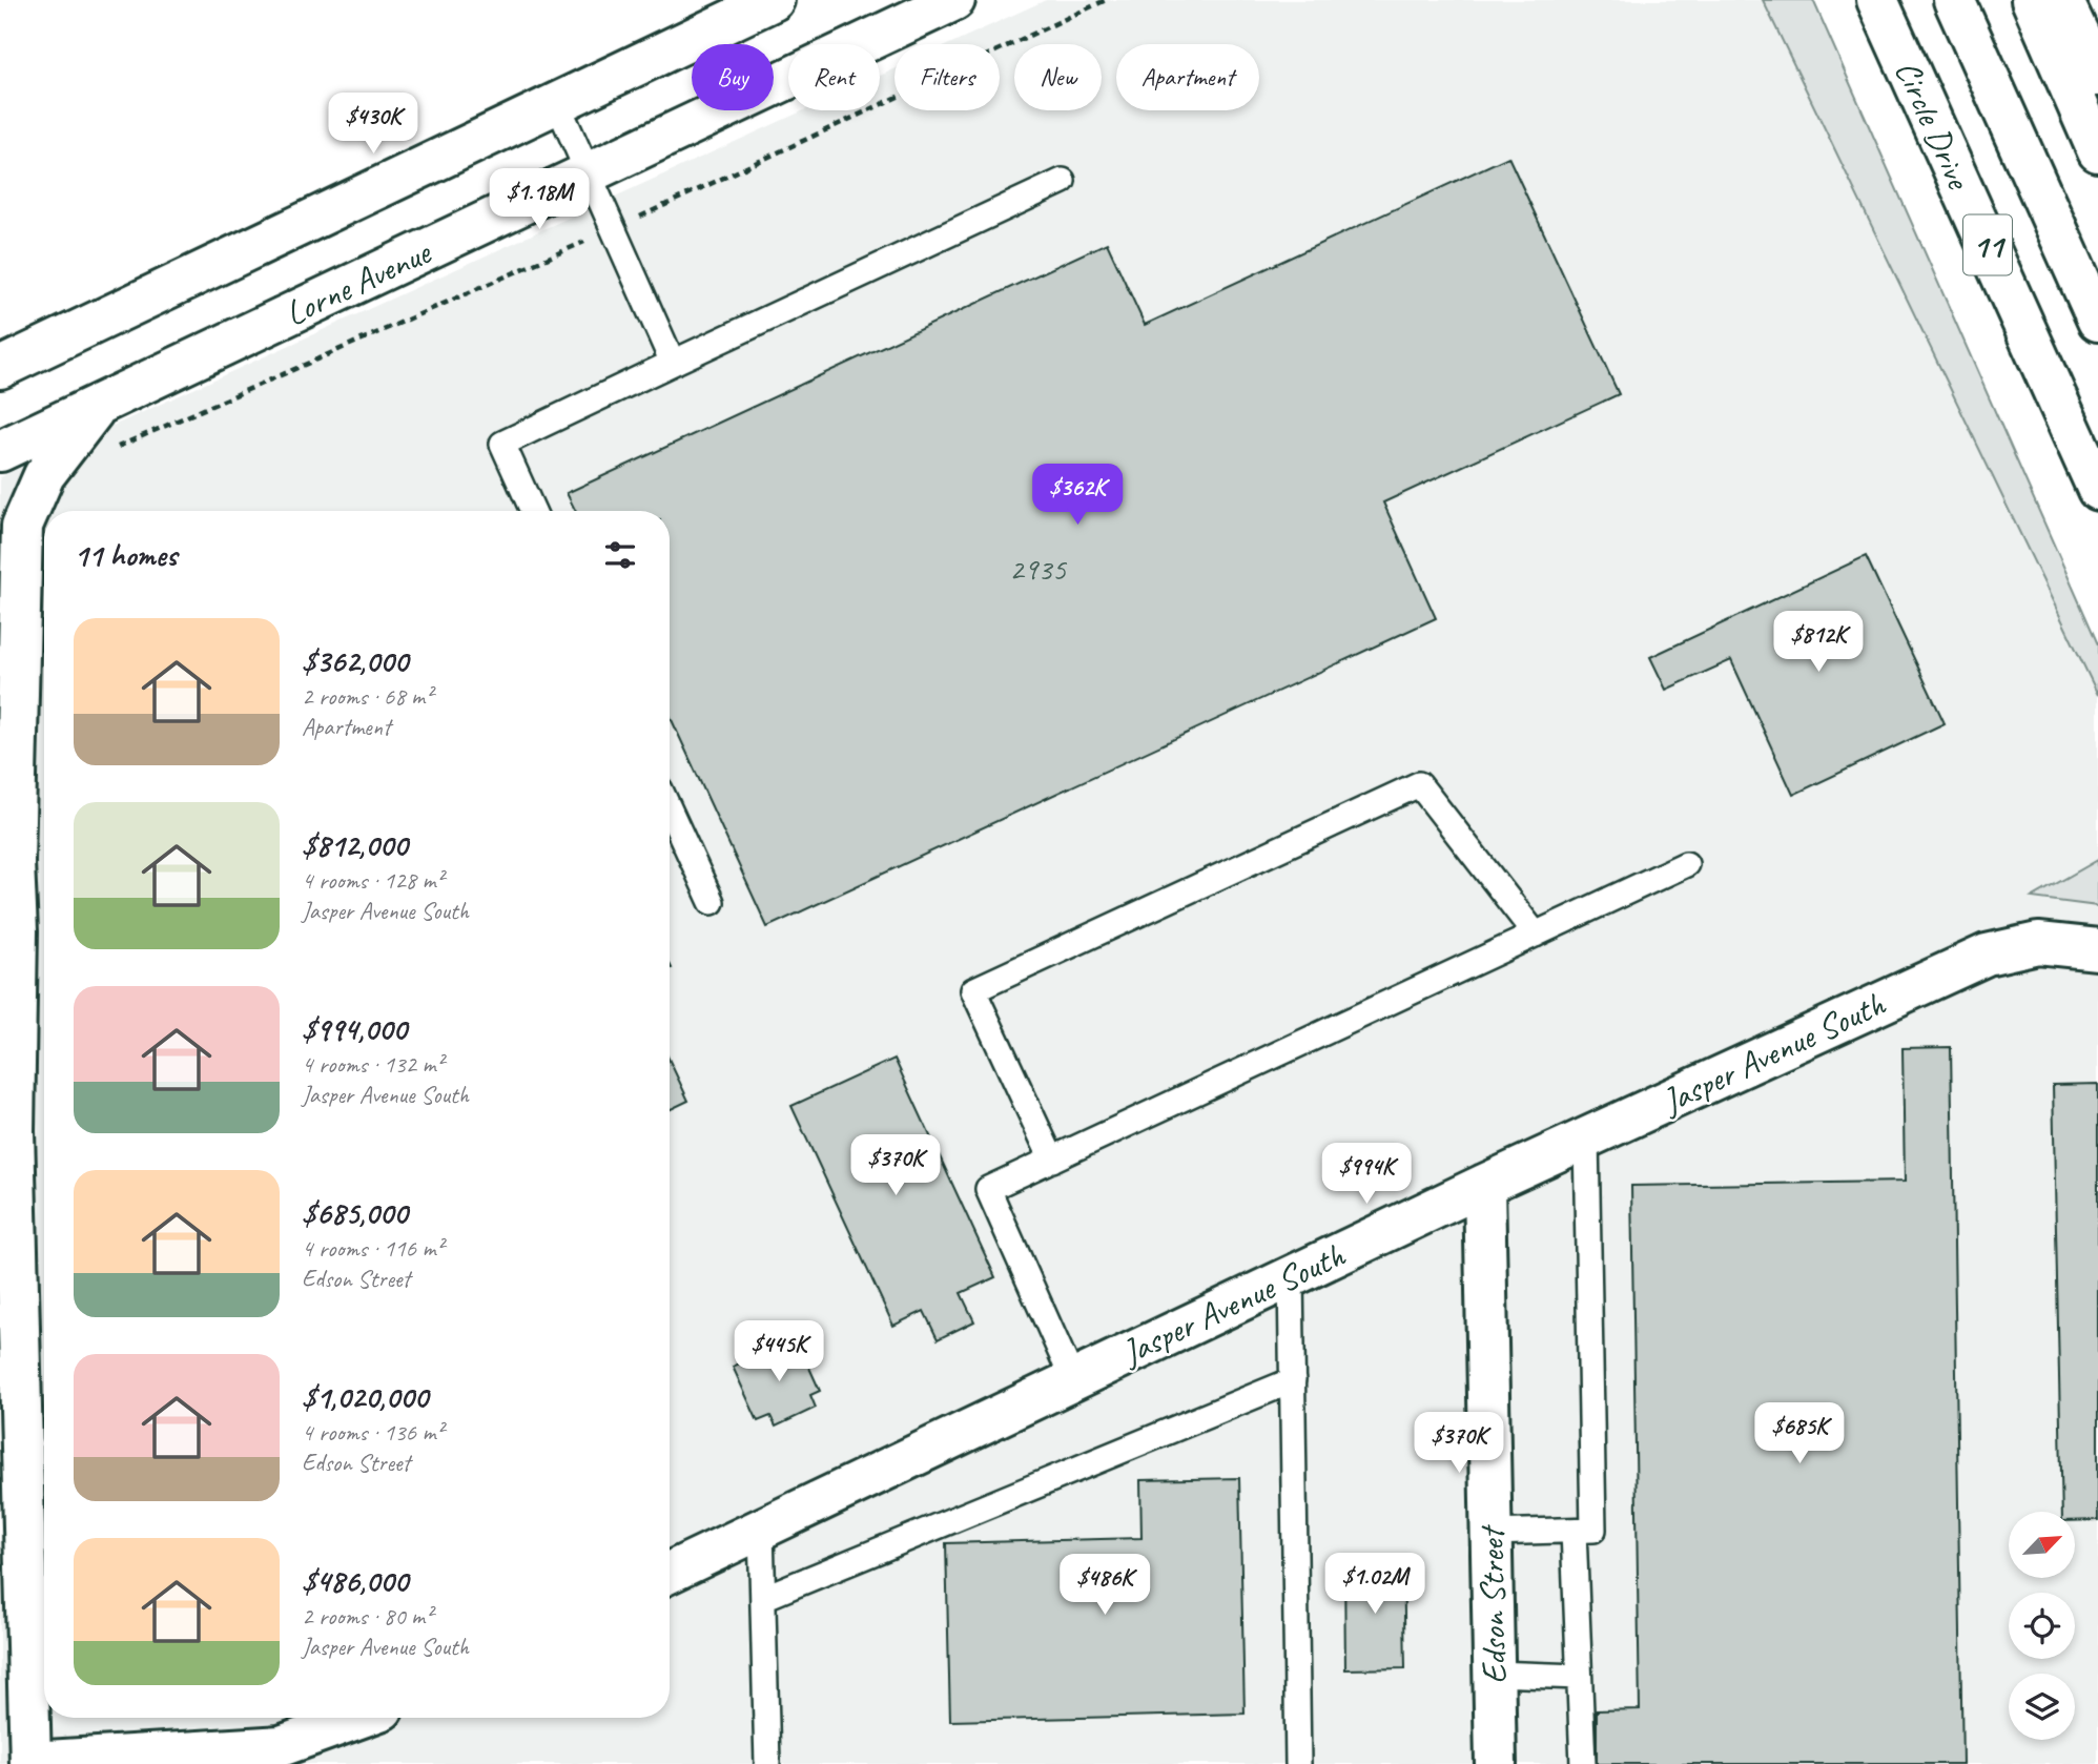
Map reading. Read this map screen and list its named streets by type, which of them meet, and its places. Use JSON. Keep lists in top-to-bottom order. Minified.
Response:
{"streets":{"main road":["Circle Drive","11","Lorne Avenue","Jasper Avenue South","Edson Street"]},"crossings":[["Jasper Avenue South","Edson Street"]],"house_numbers":["2935"],"north":"top right","page":{"chip":["Buy","Rent","Filters","New","Apartment"],"price":["$430K","$1.18M","$362K","$812K","$370K","$994K","$445K","$685K","$370K","$1.02M","$486K"],"heading":"11 homes","list":[{"name":"$362,000","note":"2 rooms · 68 m² · Apartment"},{"name":"$812,000","note":"4 rooms · 128 m² · Jasper Avenue South"},{"name":"$994,000","note":"4 rooms · 132 m² · Jasper Avenue South"},{"name":"$685,000","note":"4 rooms · 116 m² · Edson Street"},{"name":"$1,020,000","note":"4 rooms · 136 m² · Edson Street"},{"name":"$486,000","note":"2 rooms · 80 m² · Jasper Avenue South"}]}}
